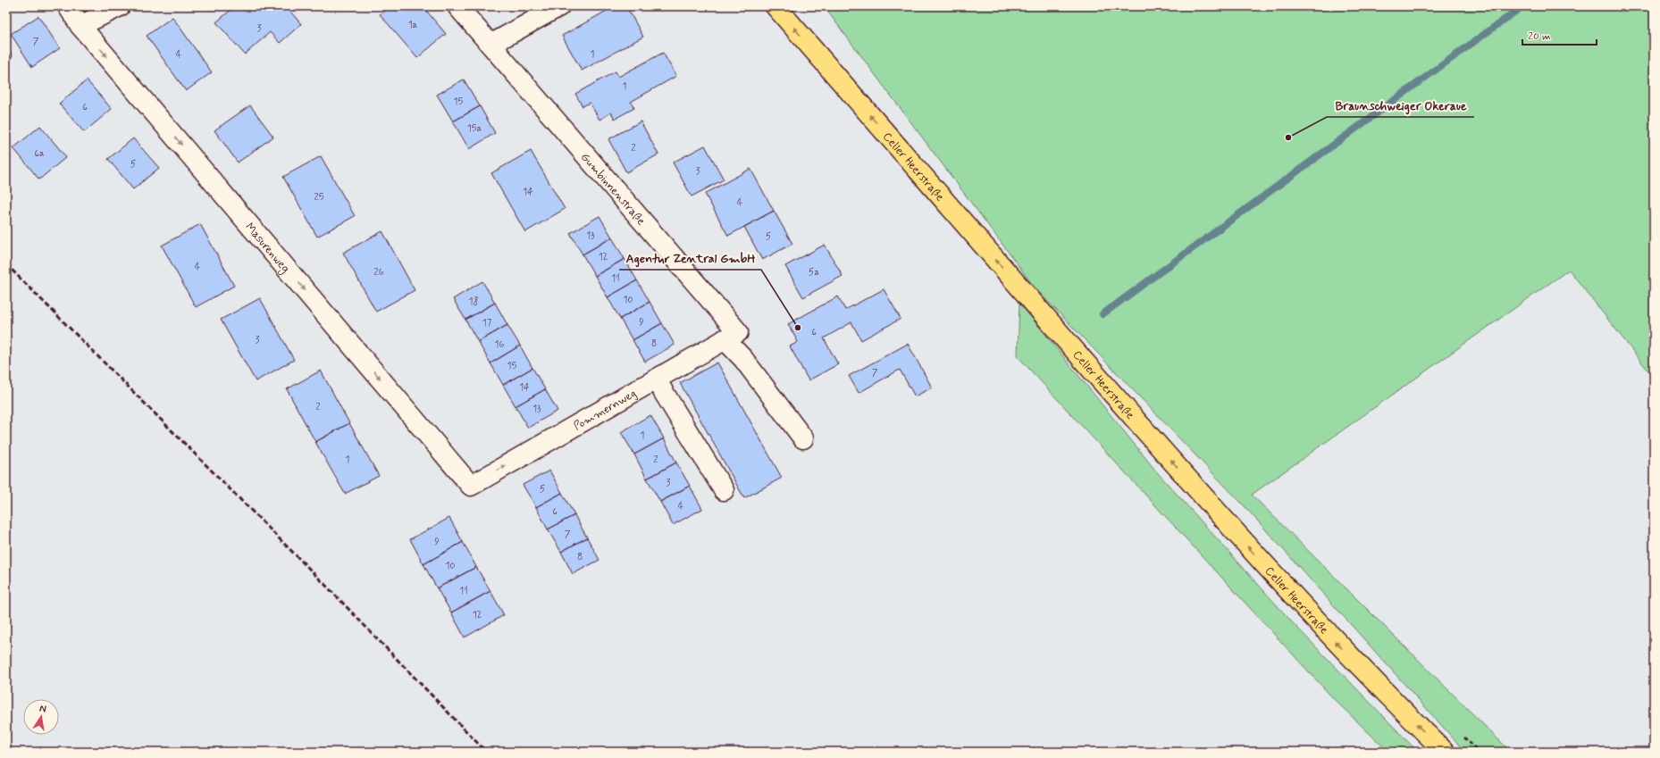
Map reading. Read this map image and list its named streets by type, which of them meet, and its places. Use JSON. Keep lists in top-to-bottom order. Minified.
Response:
{"streets":{"main road":["Celler Heerstraße"],"street":["Gumbinnenstraße","Masurenweg","Pommernweg"]},"crossings":[["Gumbinnenstraße","Pommernweg"],["Masurenweg","Pommernweg"]],"one_way":["Celler Heerstraße","Masurenweg","Pommernweg"],"places":["Braunschweiger Okeraue","Agentur Zentral GmbH"],"house_numbers":["1a","3","7","4","1","1","15","6","15a","2","6a","5","3","14","25","4","13","5","12","4","26","5a","11","10","18","9","17","6","3","8","16","15","7","14","2","13","1","1","2","3","5","4","6","7","9","8","10","11","12"],"scale_bar":"20 m","north":"top"}
